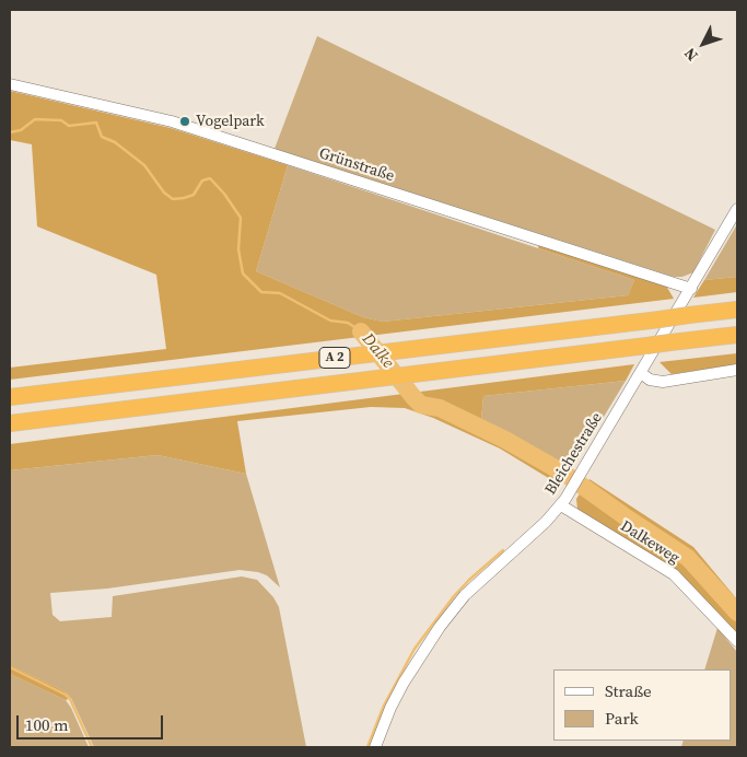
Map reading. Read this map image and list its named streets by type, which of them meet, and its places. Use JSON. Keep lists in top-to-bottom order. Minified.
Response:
{"streets":{"highway":["A 2"],"street":["Grünstraße","Bleichestraße","Dalkeweg"]},"crossings":[["Grünstraße","Bleichestraße"],["Bleichestraße","Dalkeweg"]],"water":["Dalke"],"places":["Vogelpark"],"legend":["Straße","Park"],"scale_bar":"100 m","north":"bottom left"}
